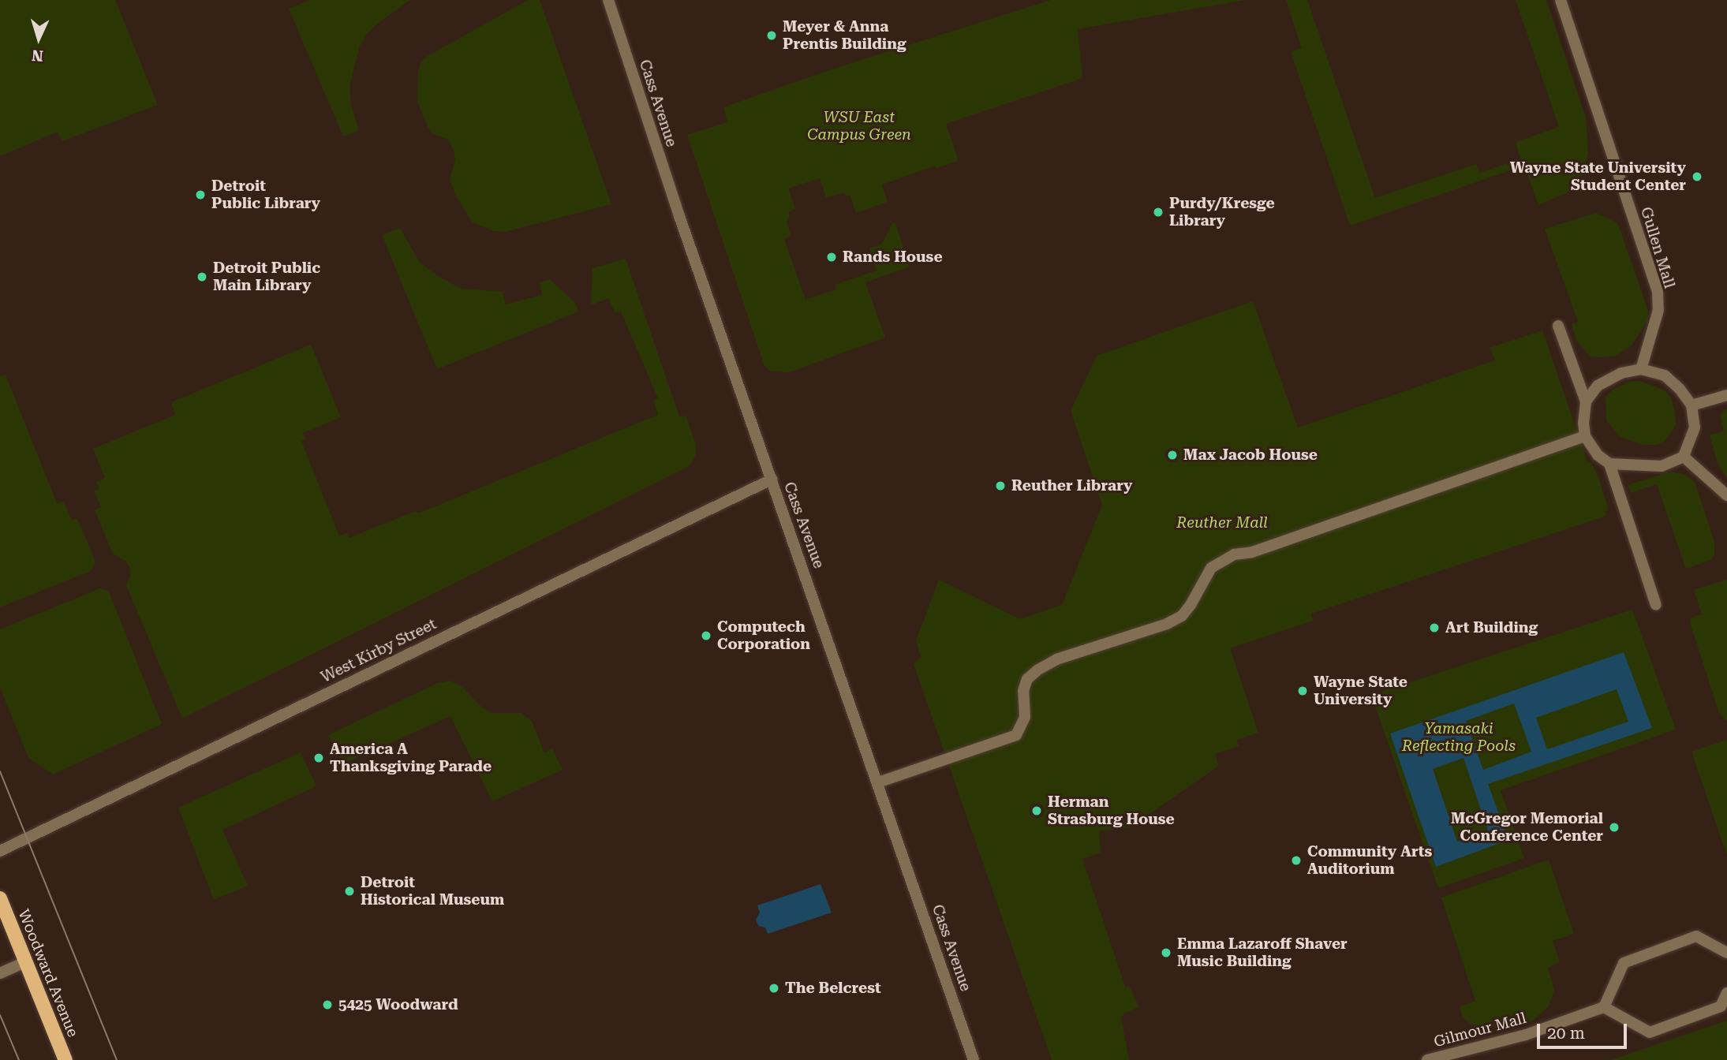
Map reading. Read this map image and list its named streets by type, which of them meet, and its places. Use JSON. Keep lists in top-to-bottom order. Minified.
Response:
{"streets":{"main road":["Woodward Avenue"],"street":["Cass Avenue","Gullen Mall","West Kirby Street","Gilmour Mall"]},"crossings":[["Cass Avenue","West Kirby Street"]],"parks":["WSU East Campus Green","Reuther Mall","Yamasaki Reflecting Pools"],"places":["Meyer & Anna Prentis Building","Wayne State University Student Center","Detroit Public Library","Purdy/Kresge Library","Rands House","Detroit Public Main Library","Max Jacob House","Reuther Library","Art Building","Computech Corporation","Wayne State University","America A Thanksgiving Parade","Herman Strasburg House","McGregor Memorial Conference Center","Community Arts Auditorium","Detroit Historical Museum","Emma Lazaroff Shaver Music Building","The Belcrest","5425 Woodward"],"scale_bar":"20 m","north":"bottom"}
